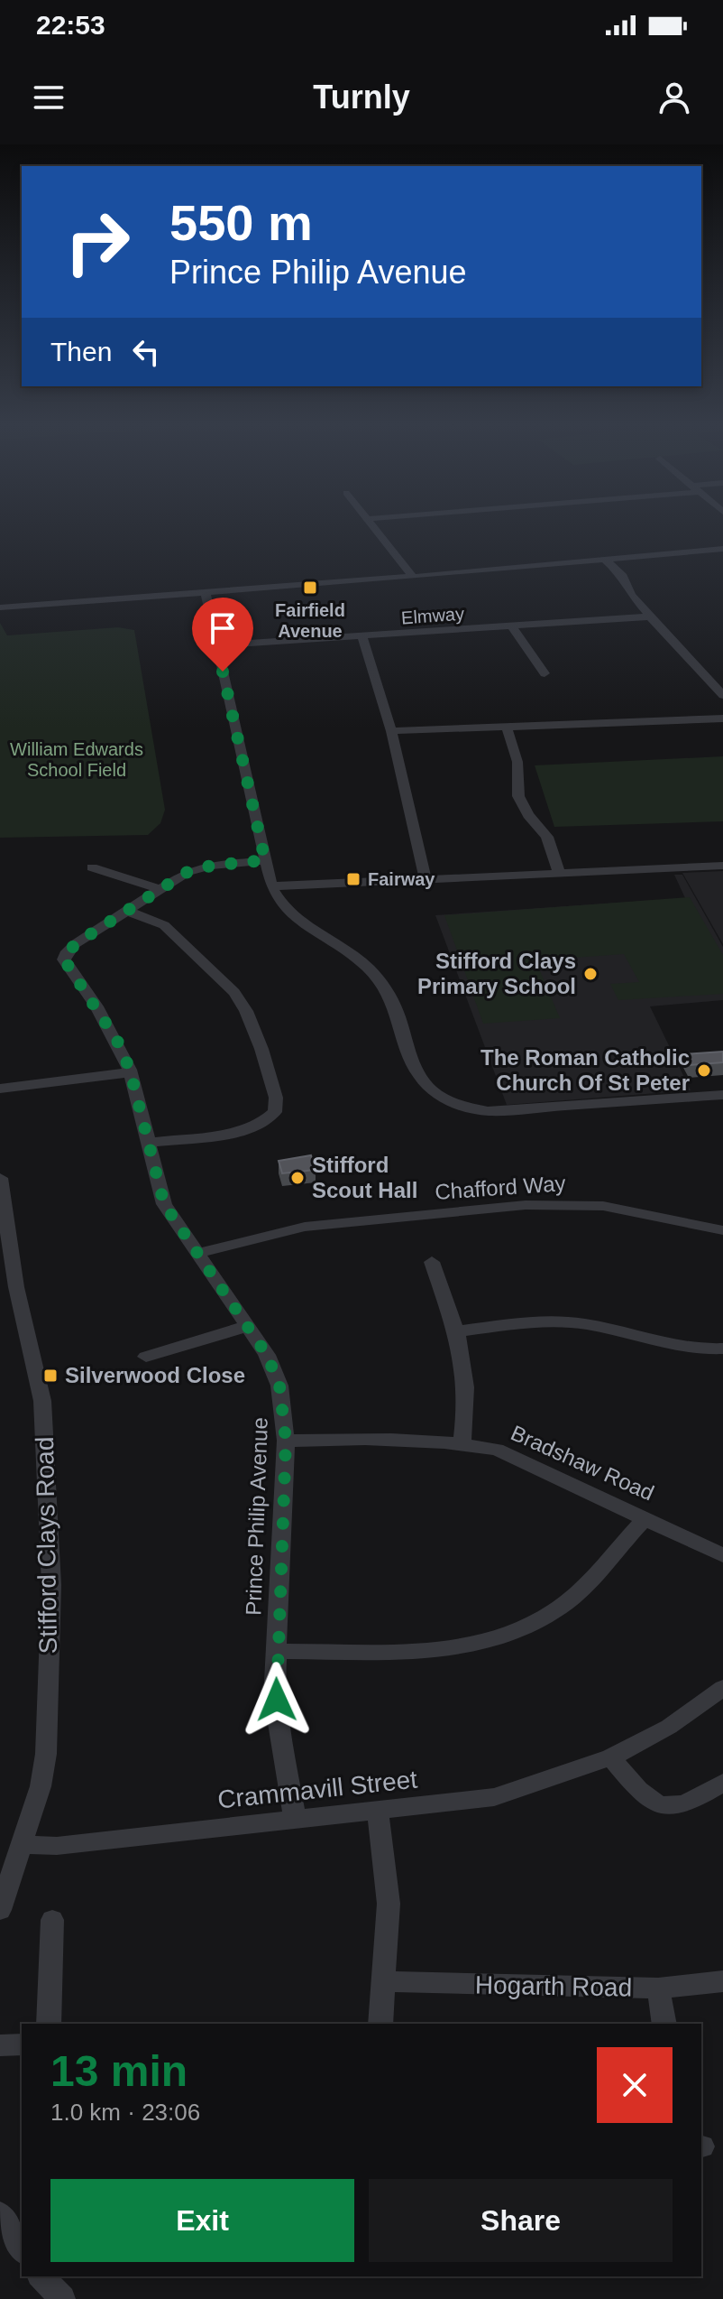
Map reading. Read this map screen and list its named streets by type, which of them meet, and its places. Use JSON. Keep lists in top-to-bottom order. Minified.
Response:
{"streets":{"street":["Elmway","Chafford Way","Bradshaw Road","Prince Philip Avenue","Stifford Clays Road","Crammavill Street","Hogarth Road"]},"crossings":[["Chafford Way","Prince Philip Avenue"],["Bradshaw Road","Prince Philip Avenue"],["Prince Philip Avenue","Crammavill Street"],["Stifford Clays Road","Crammavill Street"]],"parks":["William Edwards School Field"],"places":{"transit":["Fairfield Avenue","Fairway","Silverwood Close"],"other":["Stifford Clays Primary School","The Roman Catholic Church Of St Peter","Stifford Scout Hall"]},"page":{"status":"22:53","header":"Turnly","turn":["550 m","Prince Philip Avenue"],"then":"Then","heading":["13 min","1.0 km · 23:06"],"buttons":["Exit","Share"]}}
